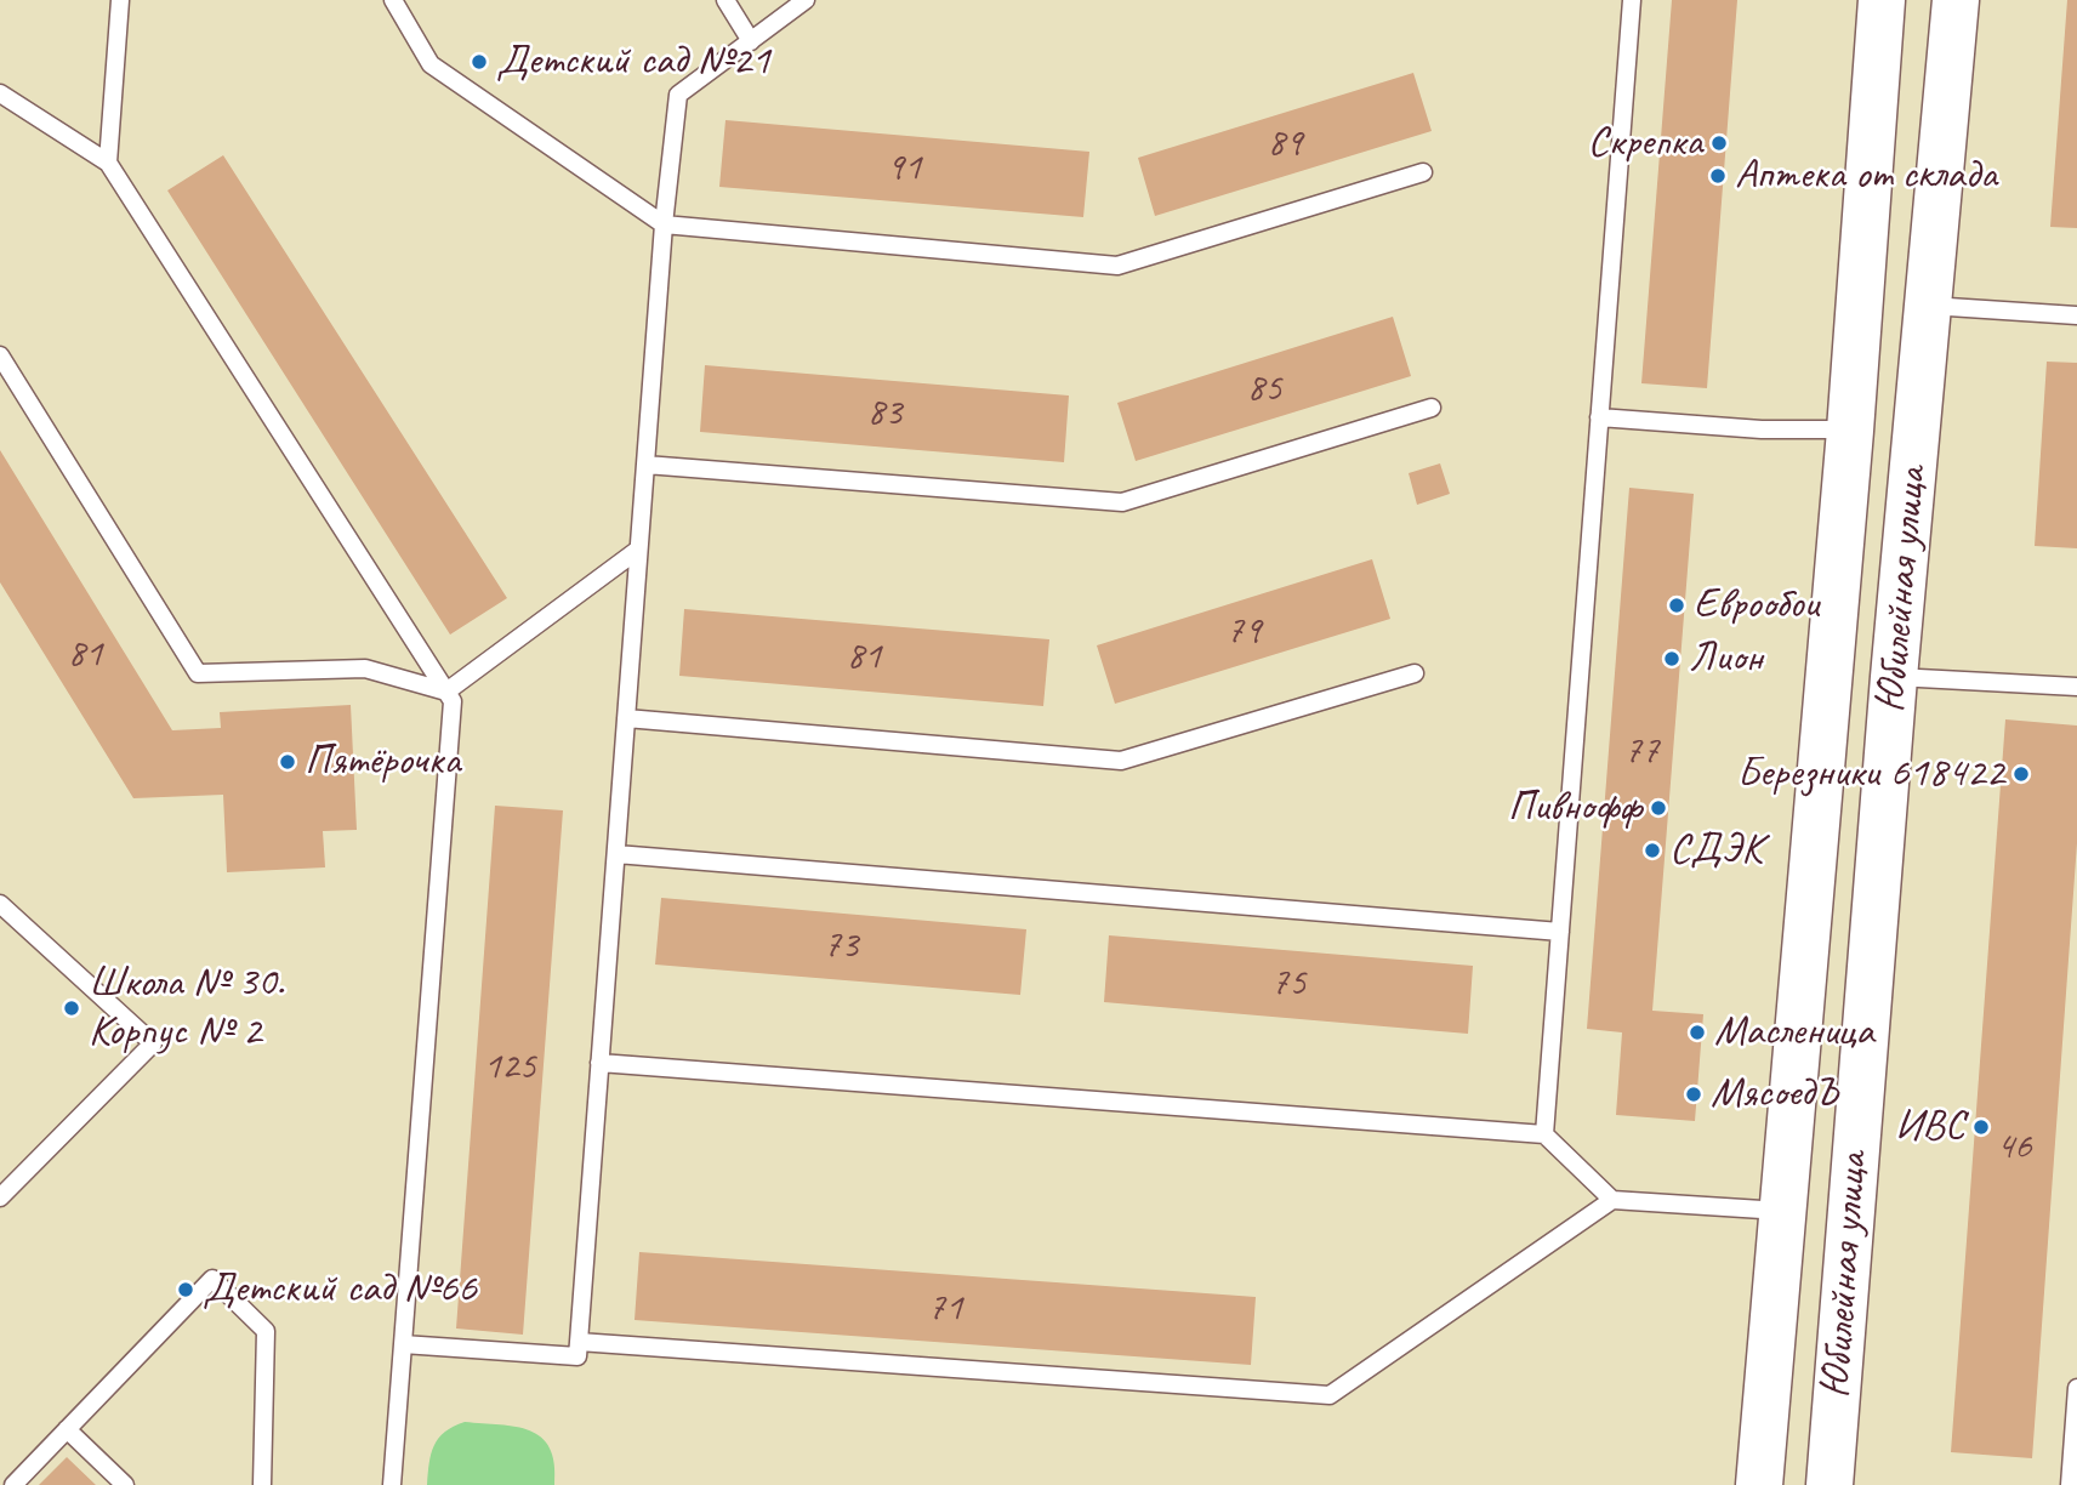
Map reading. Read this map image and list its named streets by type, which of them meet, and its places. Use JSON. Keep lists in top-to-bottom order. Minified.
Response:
{"streets":{"main road":["Юбилейная улица"]},"places":["Детский сад №21","Скрепка","Аптека от склада","Еврообои","Лион","Пятёрочка","Березники 618422","Пивнофф","СДЭК","Школа № 30. Корпус № 2","Масленица","МясоедЪ","ИВС","Детский сад №66"],"house_numbers":["89","91","85","83","79","81","81","77","73","75","125","46","71"]}
